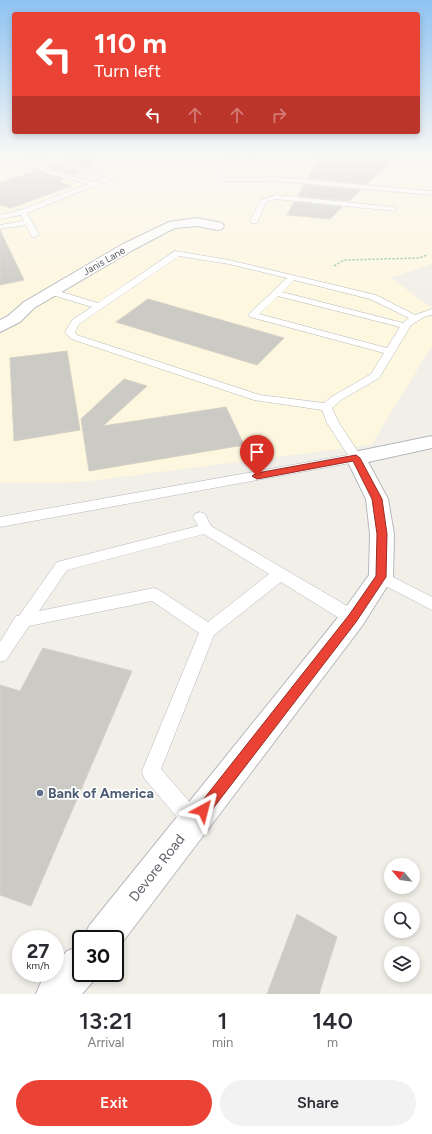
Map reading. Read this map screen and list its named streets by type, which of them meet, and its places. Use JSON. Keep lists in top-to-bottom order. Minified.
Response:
{"streets":{"street":["Janis Lane","Devore Road"]},"places":["Bank of America"],"north":"top left","page":{"turn":["110 m","Turn left"],"speed":"27 km/h","limit":"30","eta":["13:21","Arrival","1","min","140","m"],"buttons":["Exit","Share"]}}
